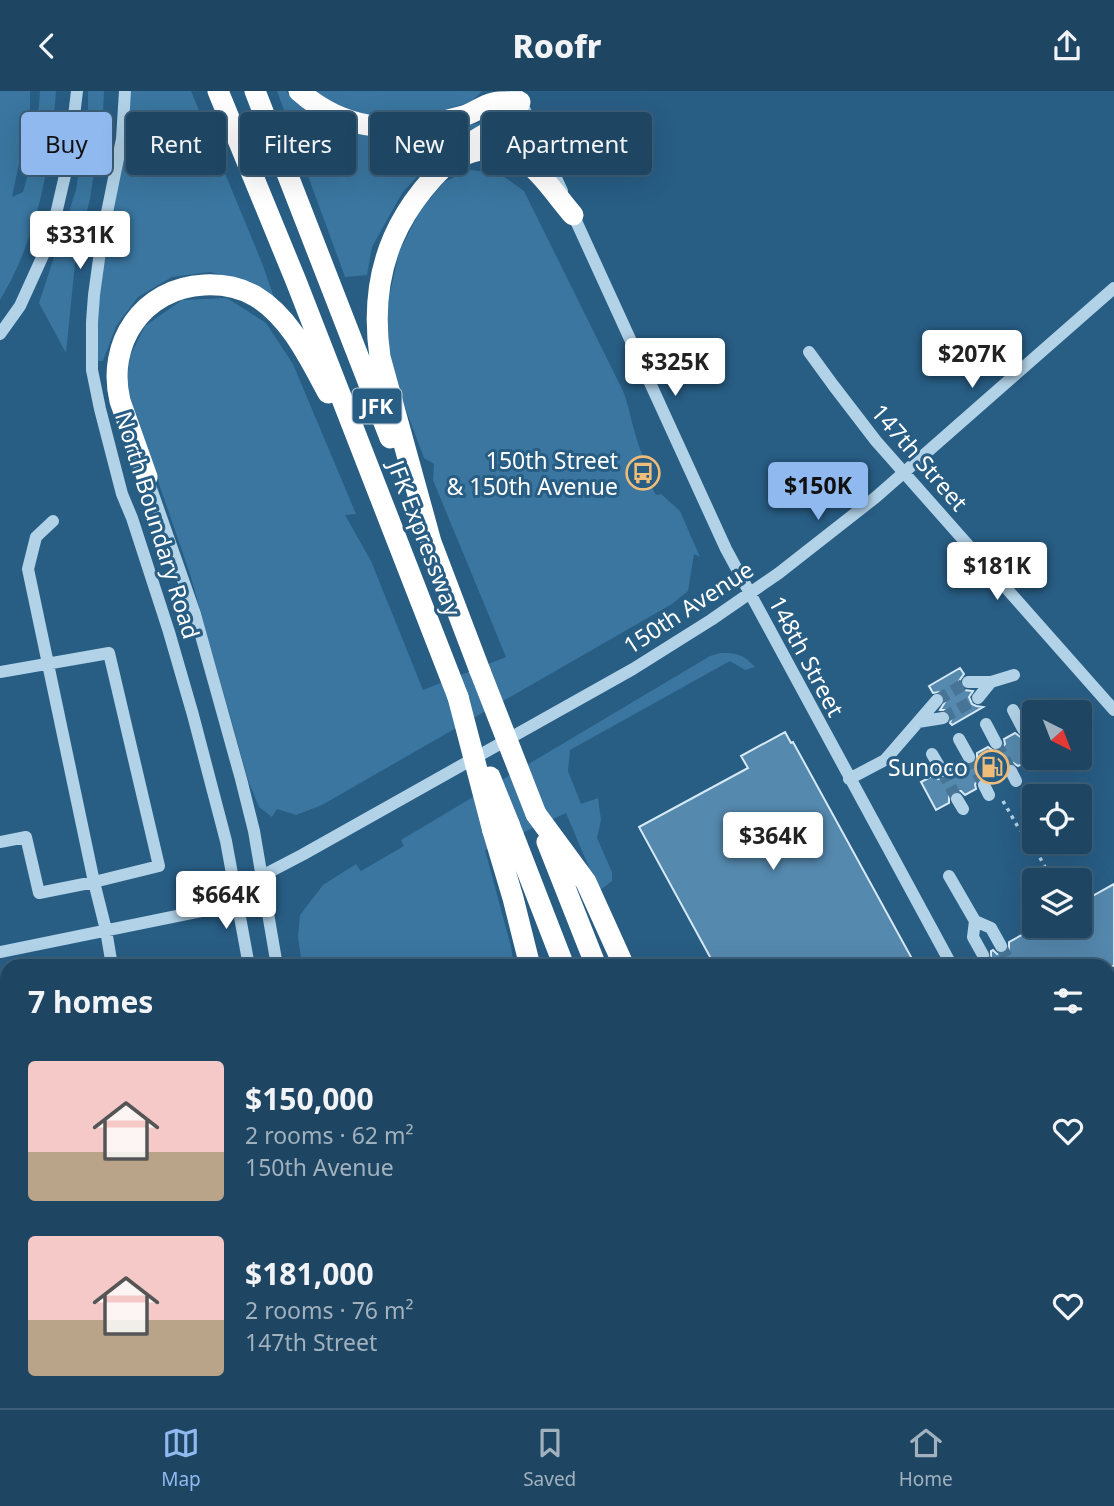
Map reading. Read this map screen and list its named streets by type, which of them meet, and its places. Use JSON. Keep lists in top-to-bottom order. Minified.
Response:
{"streets":{"highway":["JFK","JFK Expressway"],"street":["147th Street","North Boundary Road","150th Avenue","148th Street"]},"crossings":[["147th Street","150th Avenue"],["North Boundary Road","150th Avenue"],["150th Avenue","148th Street"]],"places":{"bus stop":["150th Street & 150th Avenue"],"fuel station":["Sunoco"]},"north":"bottom right","page":{"header":"Roofr","chip":["Buy","Rent","Filters","New","Apartment"],"price":["$331K","$207K","$325K","$150K","$181K","$364K","$664K"],"heading":"7 homes","list":[{"name":"$150,000","note":"2 rooms · 62 m² · 150th Avenue"},{"name":"$181,000","note":"2 rooms · 76 m² · 147th Street"}],"tabs":["Map","Saved","Home"]}}
